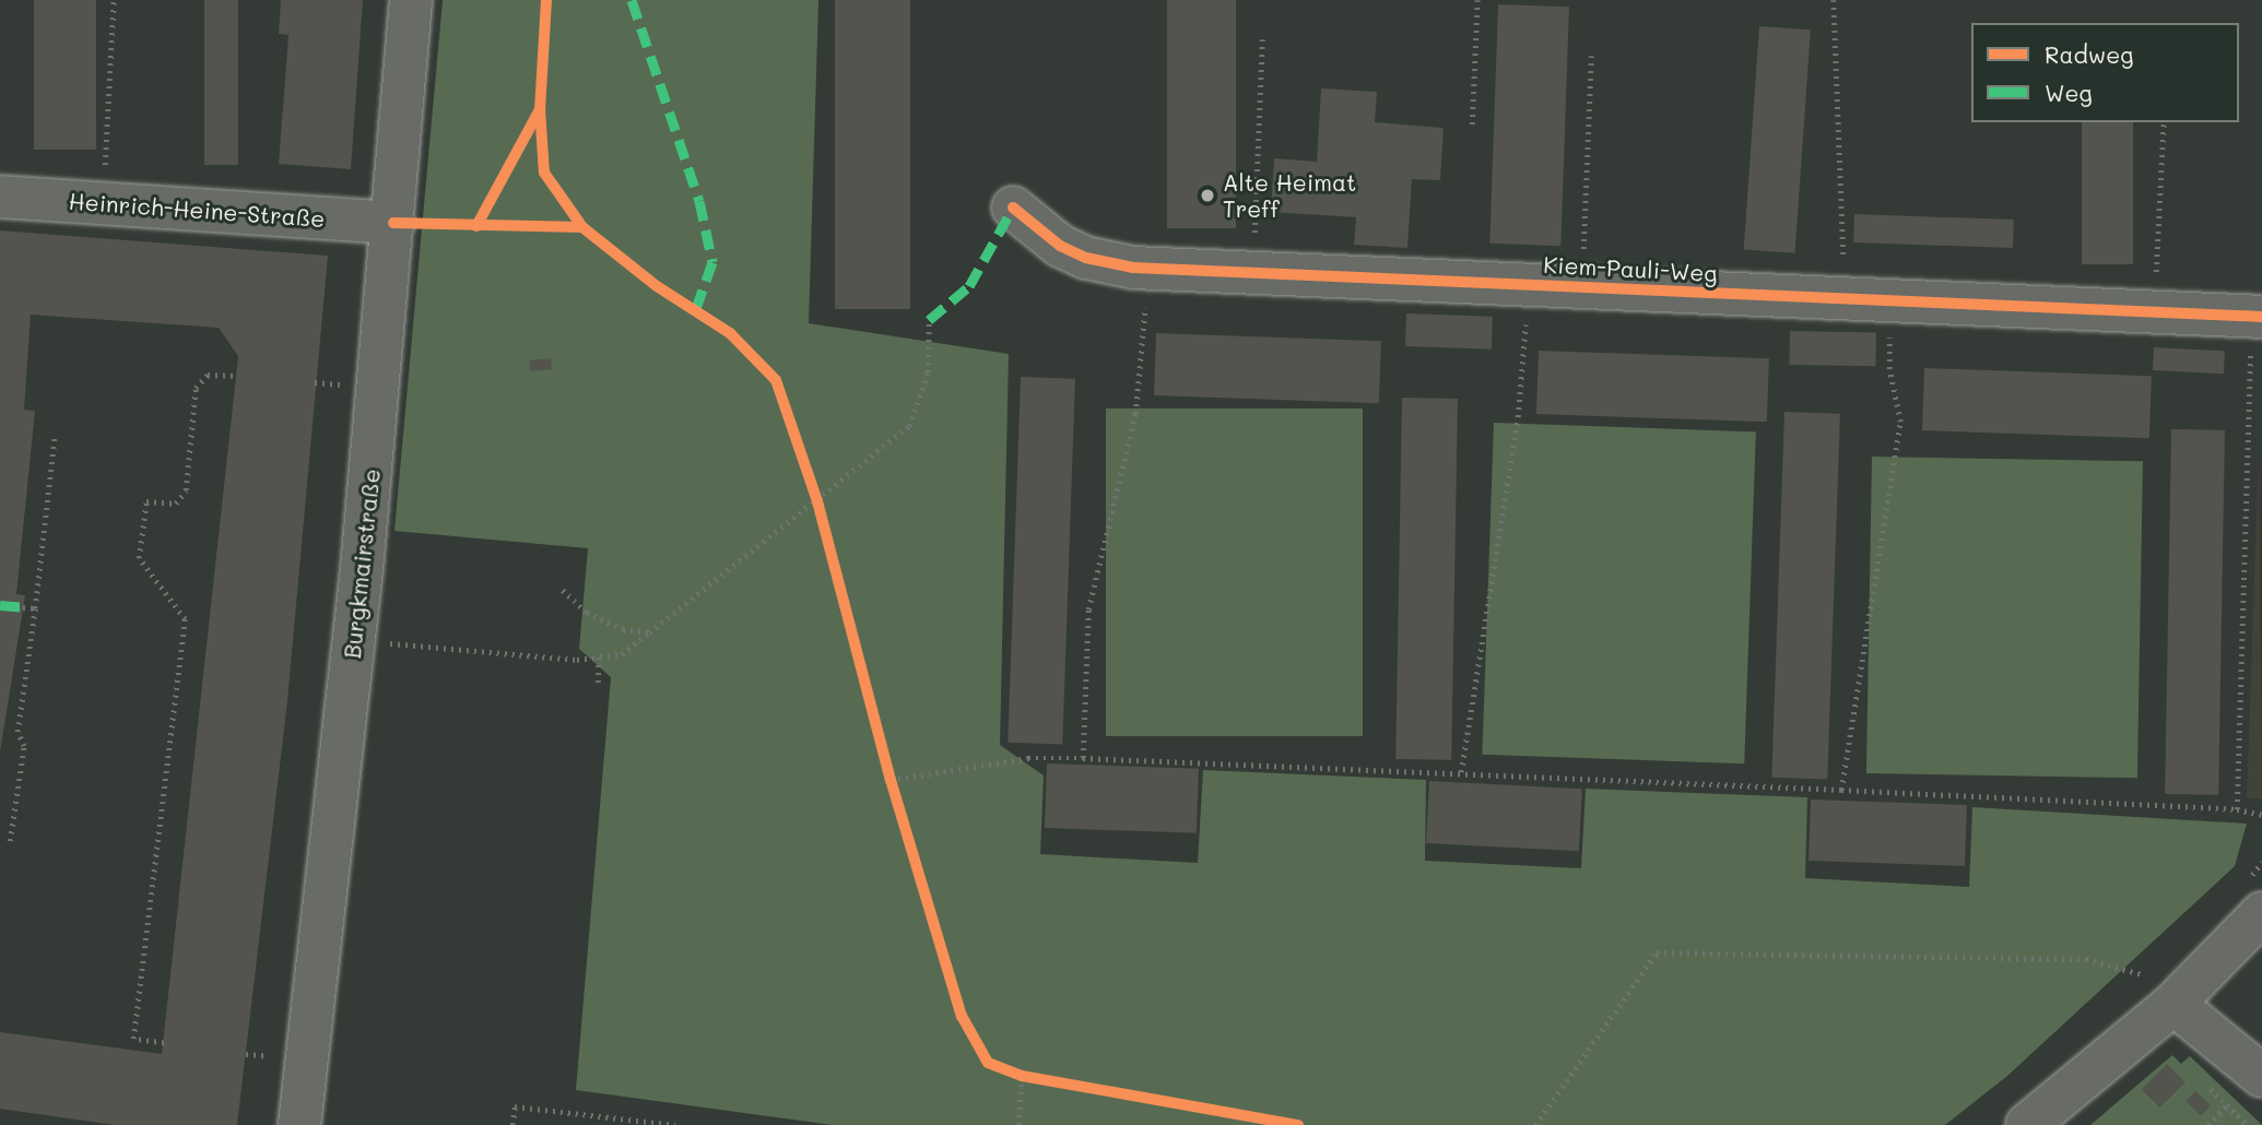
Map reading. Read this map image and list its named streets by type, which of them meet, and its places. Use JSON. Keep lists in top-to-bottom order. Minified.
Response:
{"streets":{"street":["Heinrich-Heine-Straße","Kiem-Pauli-Weg","Burgkmairstraße"]},"crossings":[["Heinrich-Heine-Straße","Burgkmairstraße"]],"places":["Alte Heimat Treff"],"legend":["Radweg","Weg"]}
